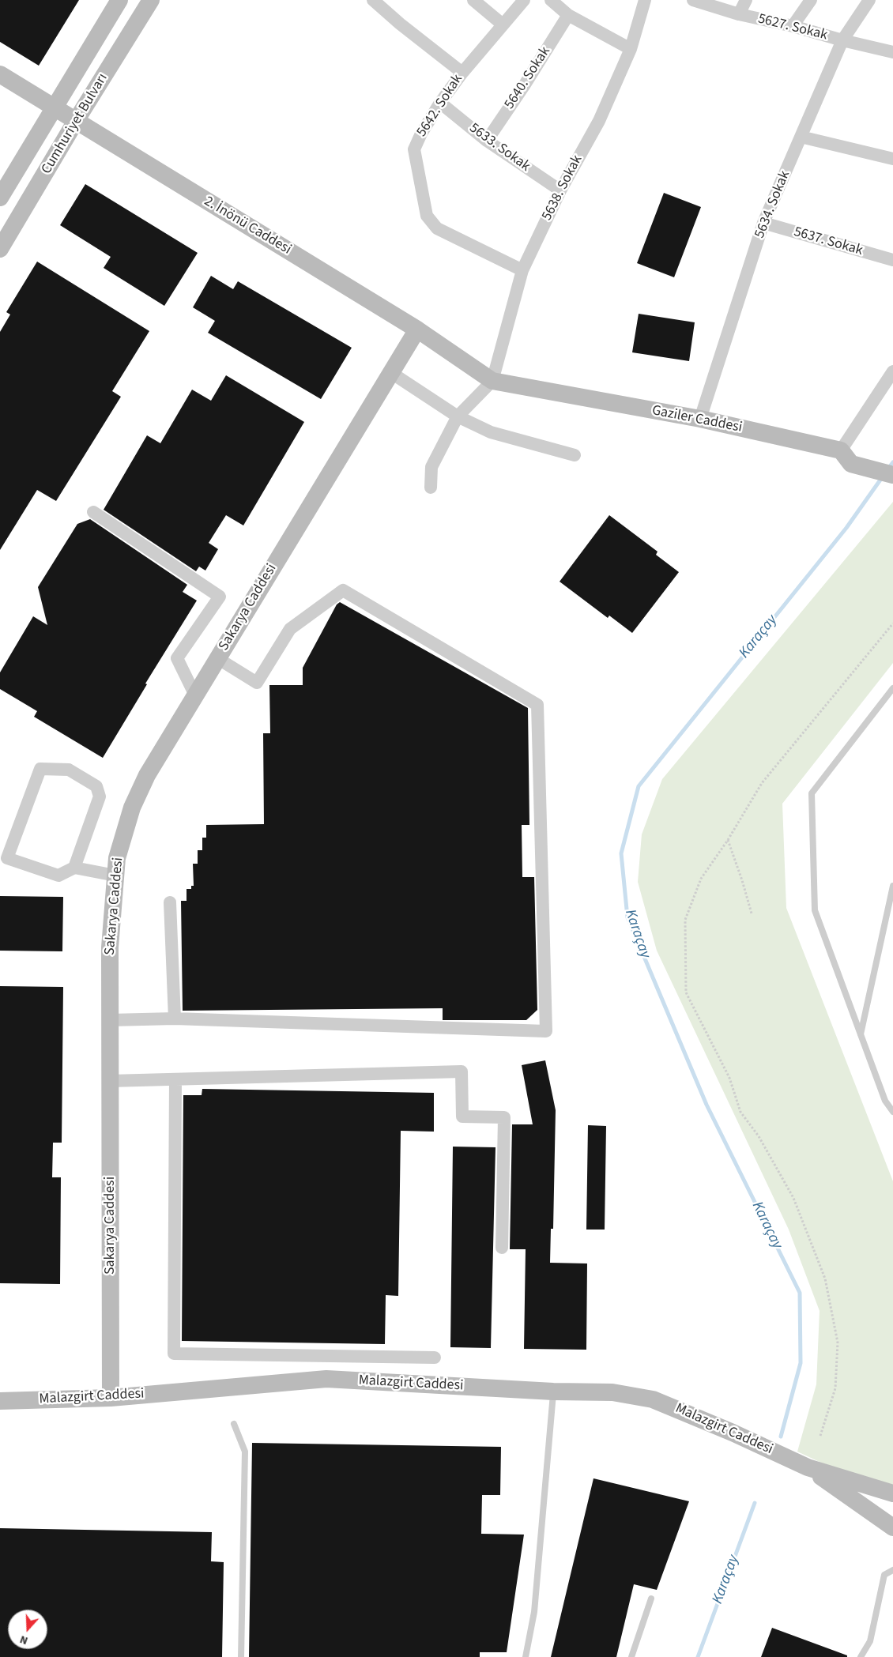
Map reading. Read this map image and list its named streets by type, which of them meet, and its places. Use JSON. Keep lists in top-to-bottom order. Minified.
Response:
{"streets":{"street":["5627. Sokak","5640. Sokak","5642. Sokak","Cumhuriyet Bulvarı","5633. Sokak","5638. Sokak","5634. Sokak","2. İnönü Caddesi","5637. Sokak","Gaziler Caddesi","Sakarya Caddesi","Malazgirt Caddesi"]},"crossings":[["5627. Sokak","5634. Sokak"],["5640. Sokak","5633. Sokak"],["5642. Sokak","5633. Sokak"],["5642. Sokak","5638. Sokak"],["Cumhuriyet Bulvarı","2. İnönü Caddesi"],["5633. Sokak","5638. Sokak"],["5638. Sokak","2. İnönü Caddesi"],["5638. Sokak","Gaziler Caddesi"],["5634. Sokak","5637. Sokak"],["5634. Sokak","Gaziler Caddesi"],["2. İnönü Caddesi","Gaziler Caddesi"],["2. İnönü Caddesi","Sakarya Caddesi"],["Sakarya Caddesi","Malazgirt Caddesi"]],"water":["Karaçay"],"north":"bottom"}
